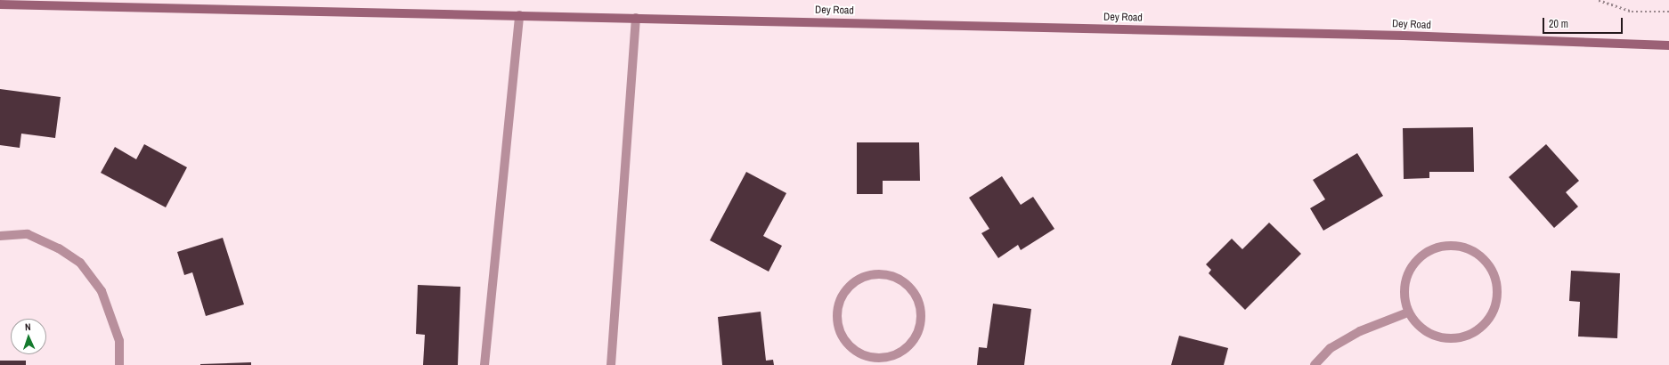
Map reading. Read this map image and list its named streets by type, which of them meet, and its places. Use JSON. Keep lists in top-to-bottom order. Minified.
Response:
{"streets":{"main road":["Dey Road"]},"scale_bar":"20 m","north":"top"}
